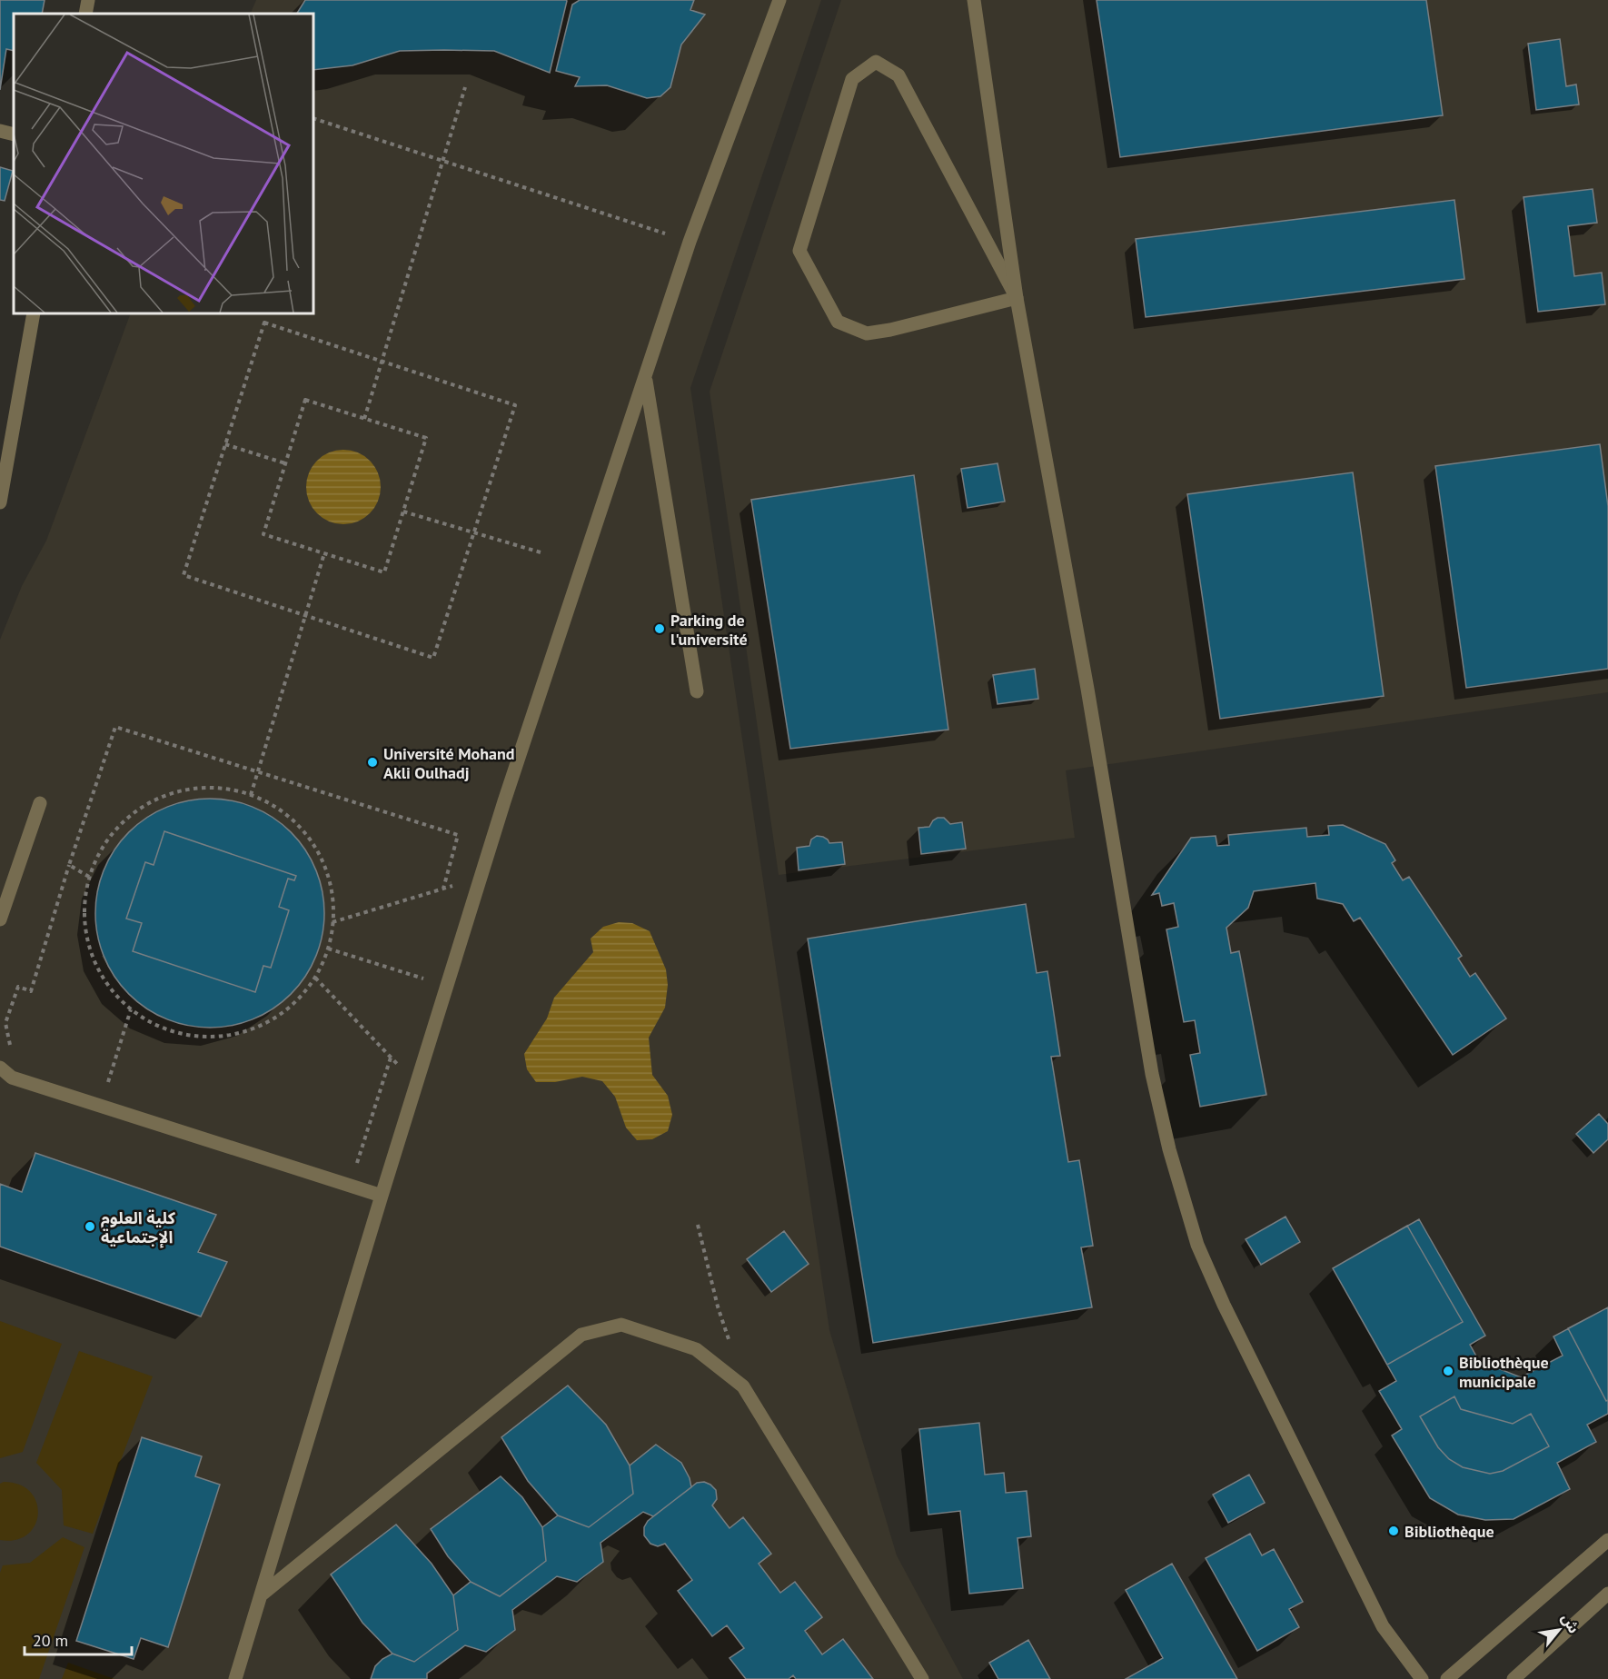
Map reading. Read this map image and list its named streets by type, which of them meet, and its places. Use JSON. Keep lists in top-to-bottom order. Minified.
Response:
{"places":["Parking de l'université","Université Mohand Akli Oulhadj","كلية العلوم الإجتماعية","Bibliothèque municipale","Bibliothèque"],"scale_bar":"20 m","north":"top right"}
